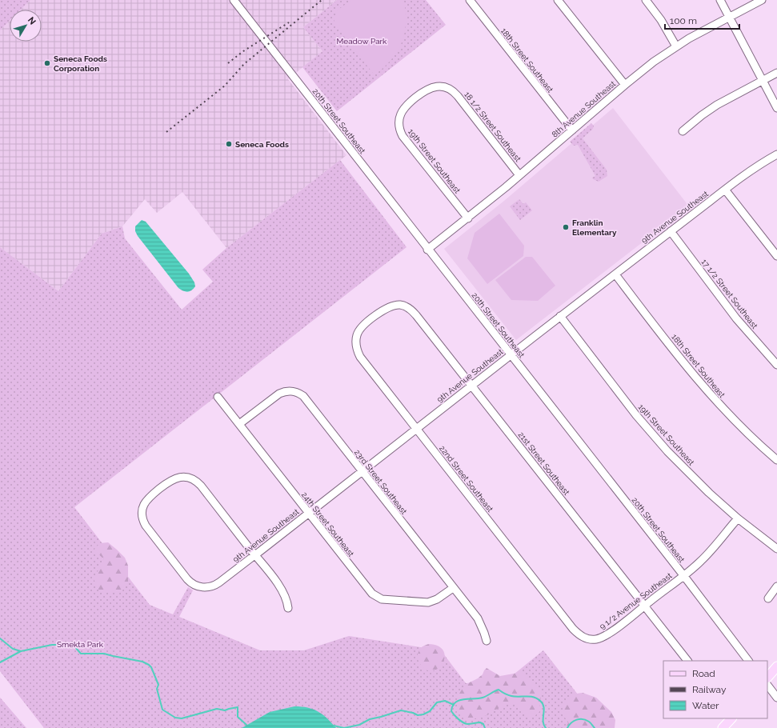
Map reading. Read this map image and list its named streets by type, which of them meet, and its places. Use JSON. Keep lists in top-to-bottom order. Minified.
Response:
{"streets":{"street":["18th Street Southeast","8th Avenue Southeast","20th Street Southeast","18 1/2 Street Southeast","19th Street Southeast","9th Avenue Southeast","17 1/2 Street Southeast","21st Street Southeast","22nd Street Southeast","23rd Street Southeast","24th Street Southeast","9 1/2 Avenue Southeast"]},"crossings":[["18th Street Southeast","8th Avenue Southeast"],["18th Street Southeast","9th Avenue Southeast"],["8th Avenue Southeast","20th Street Southeast"],["8th Avenue Southeast","18 1/2 Street Southeast"],["8th Avenue Southeast","19th Street Southeast"],["20th Street Southeast","9th Avenue Southeast"],["20th Street Southeast","9 1/2 Avenue Southeast"],["18 1/2 Street Southeast","19th Street Southeast"],["19th Street Southeast","9th Avenue Southeast"],["19th Street Southeast","9 1/2 Avenue Southeast"],["9th Avenue Southeast","17 1/2 Street Southeast"],["9th Avenue Southeast","21st Street Southeast"],["9th Avenue Southeast","22nd Street Southeast"],["9th Avenue Southeast","23rd Street Southeast"],["9th Avenue Southeast","24th Street Southeast"],["21st Street Southeast","22nd Street Southeast"],["21st Street Southeast","9 1/2 Avenue Southeast"],["22nd Street Southeast","9 1/2 Avenue Southeast"],["23rd Street Southeast","24th Street Southeast"]],"parks":["Meadow Park","Smekta Park"],"places":["Seneca Foods Corporation","Seneca Foods","Franklin Elementary"],"legend":["Road","Railway","Water"],"scale_bar":"100 m","north":"top right"}
